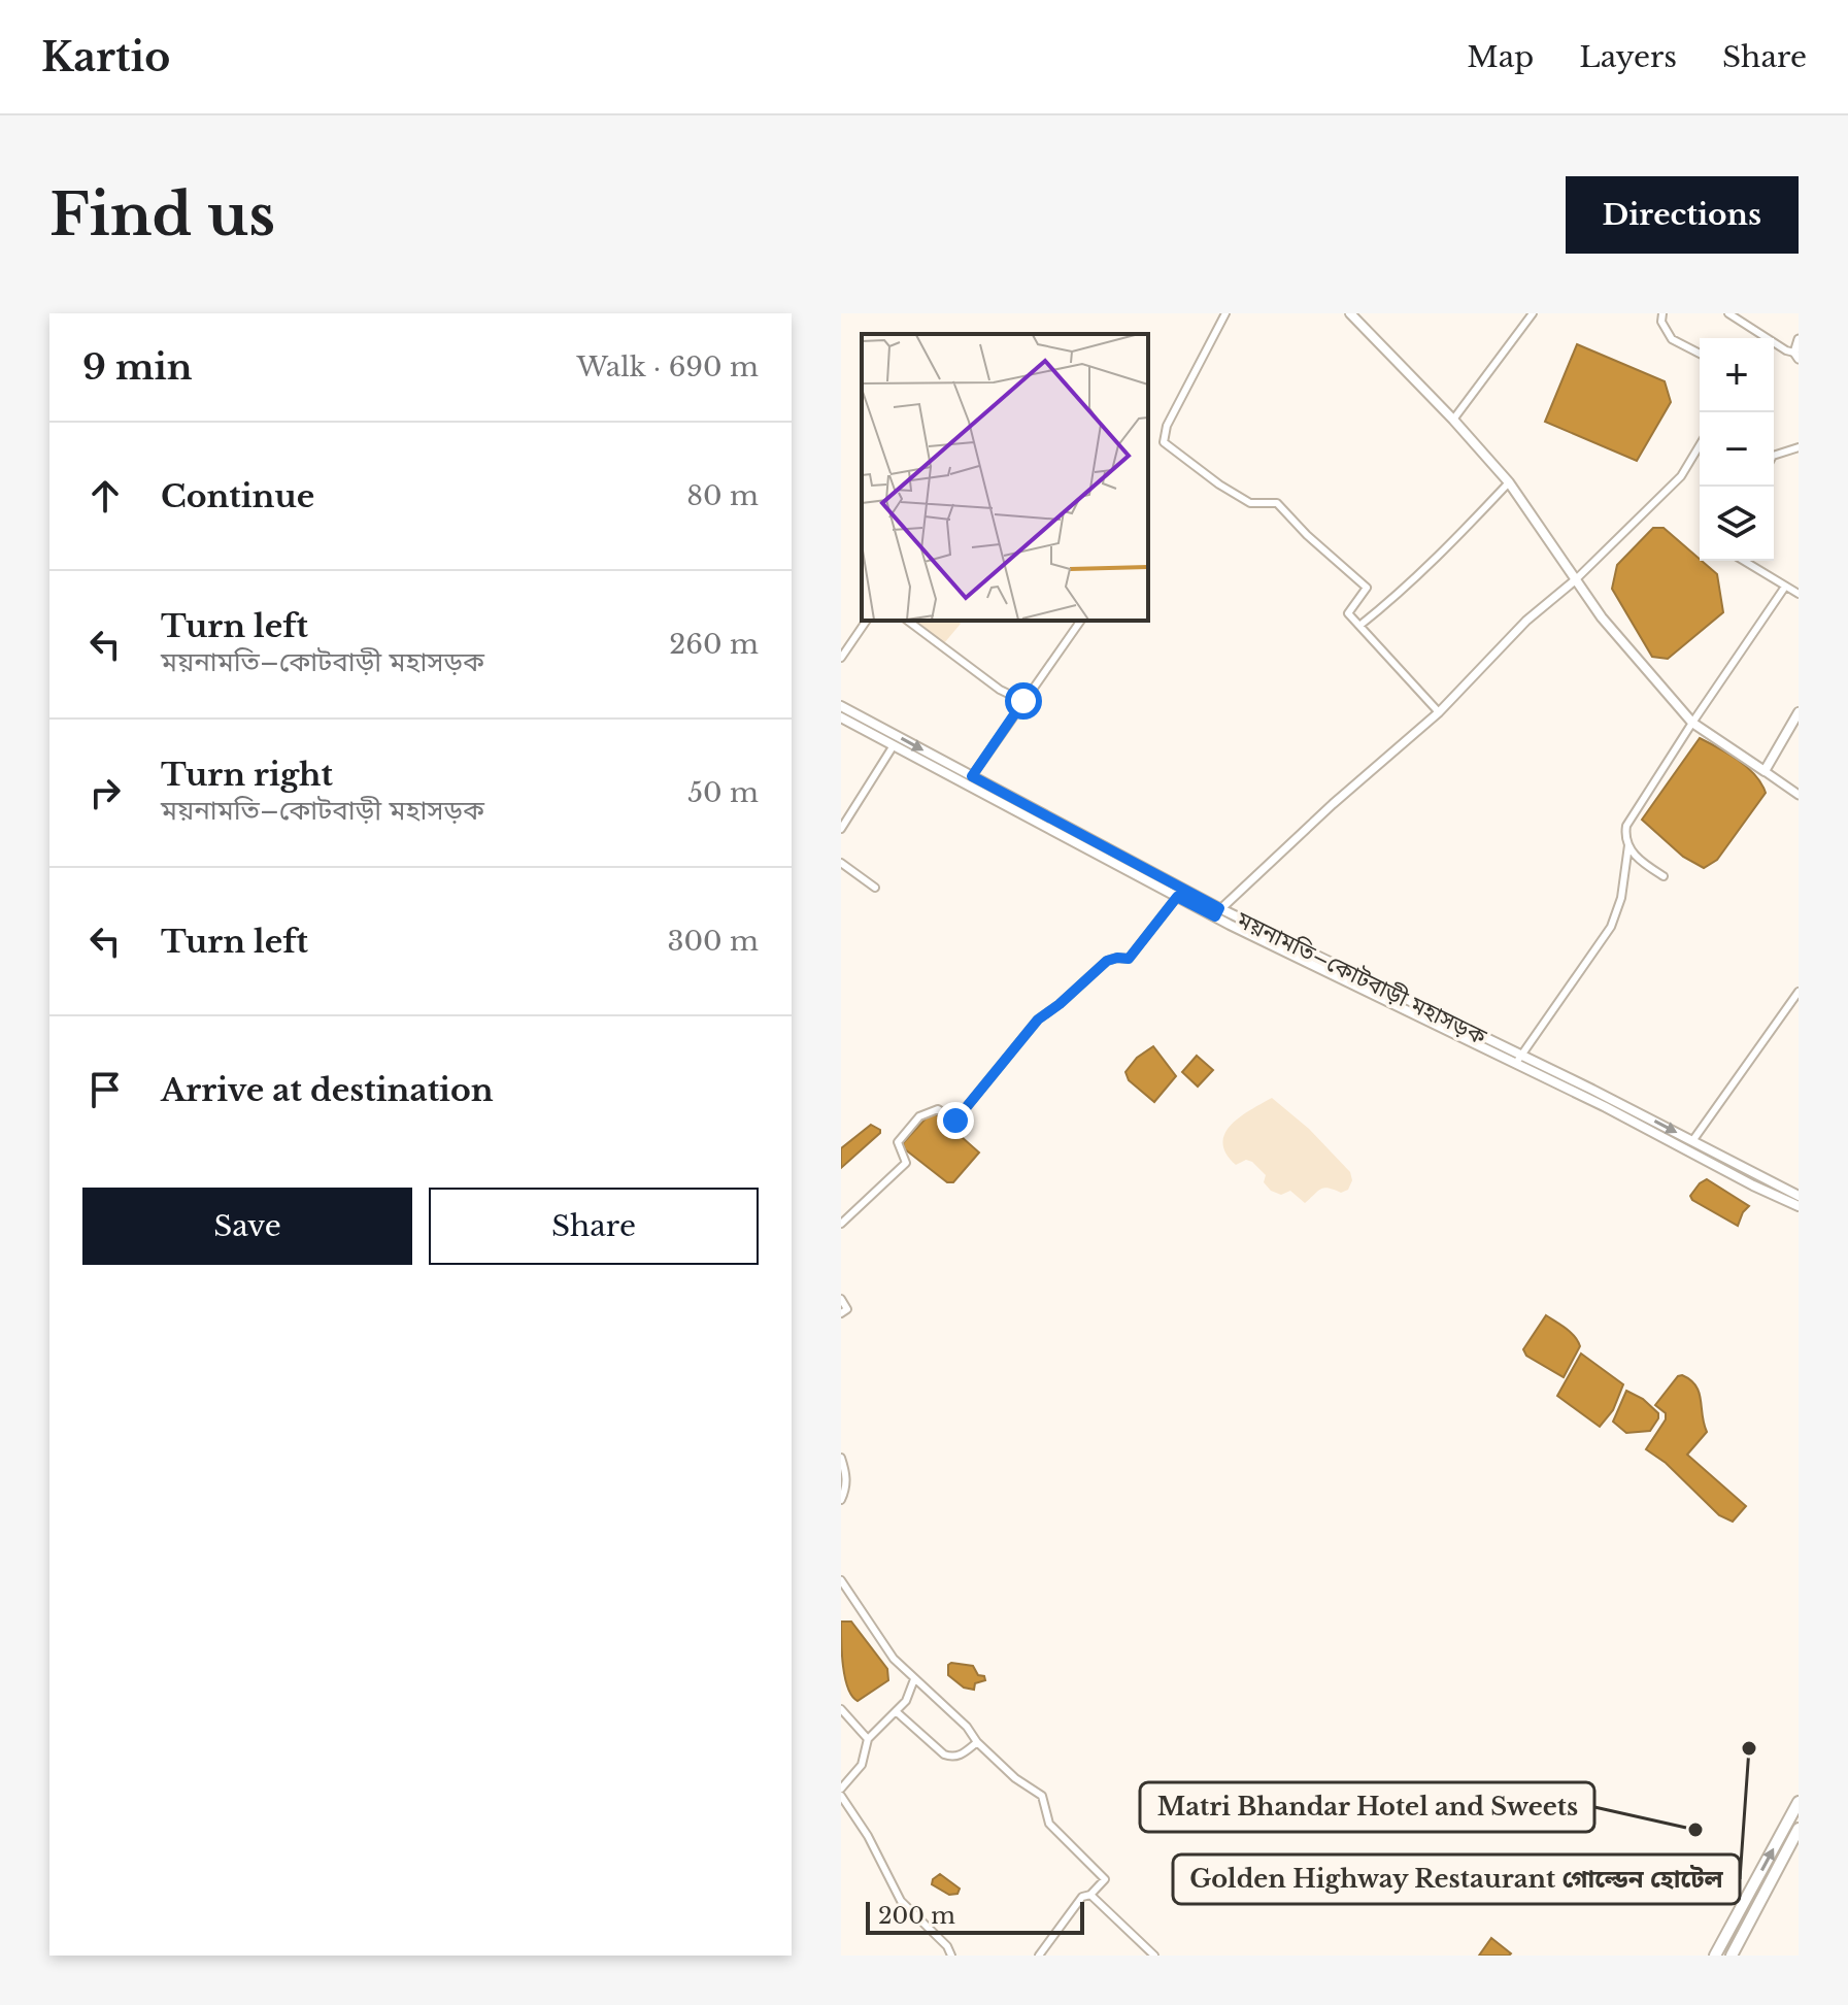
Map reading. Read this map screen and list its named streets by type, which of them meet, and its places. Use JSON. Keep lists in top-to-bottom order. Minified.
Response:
{"streets":{"main road":["ময়নামতি–কোটবাড়ী মহাসড়ক"]},"places":["Golden Highway Restaurant গোল্ডেন হোটেল","Matri Bhandar Hotel and Sweets"],"scale_bar":"200 m","page":{"header":"Kartio","nav":["Map","Layers","Share"],"buttons":["Directions",["Save","Share"]],"title":"Find us","heading":["9 min","Walk · 690 m"],"map_buttons":["+","−"],"list":[["Continue","80 m"],["Turn left","ময়নামতি–কোটবাড়ী মহাসড়ক","260 m"],["Turn right","ময়নামতি–কোটবাড়ী মহাসড়ক","50 m"],["Turn left","300 m"],"Arrive at destination"],"scale":"200 m"}}
